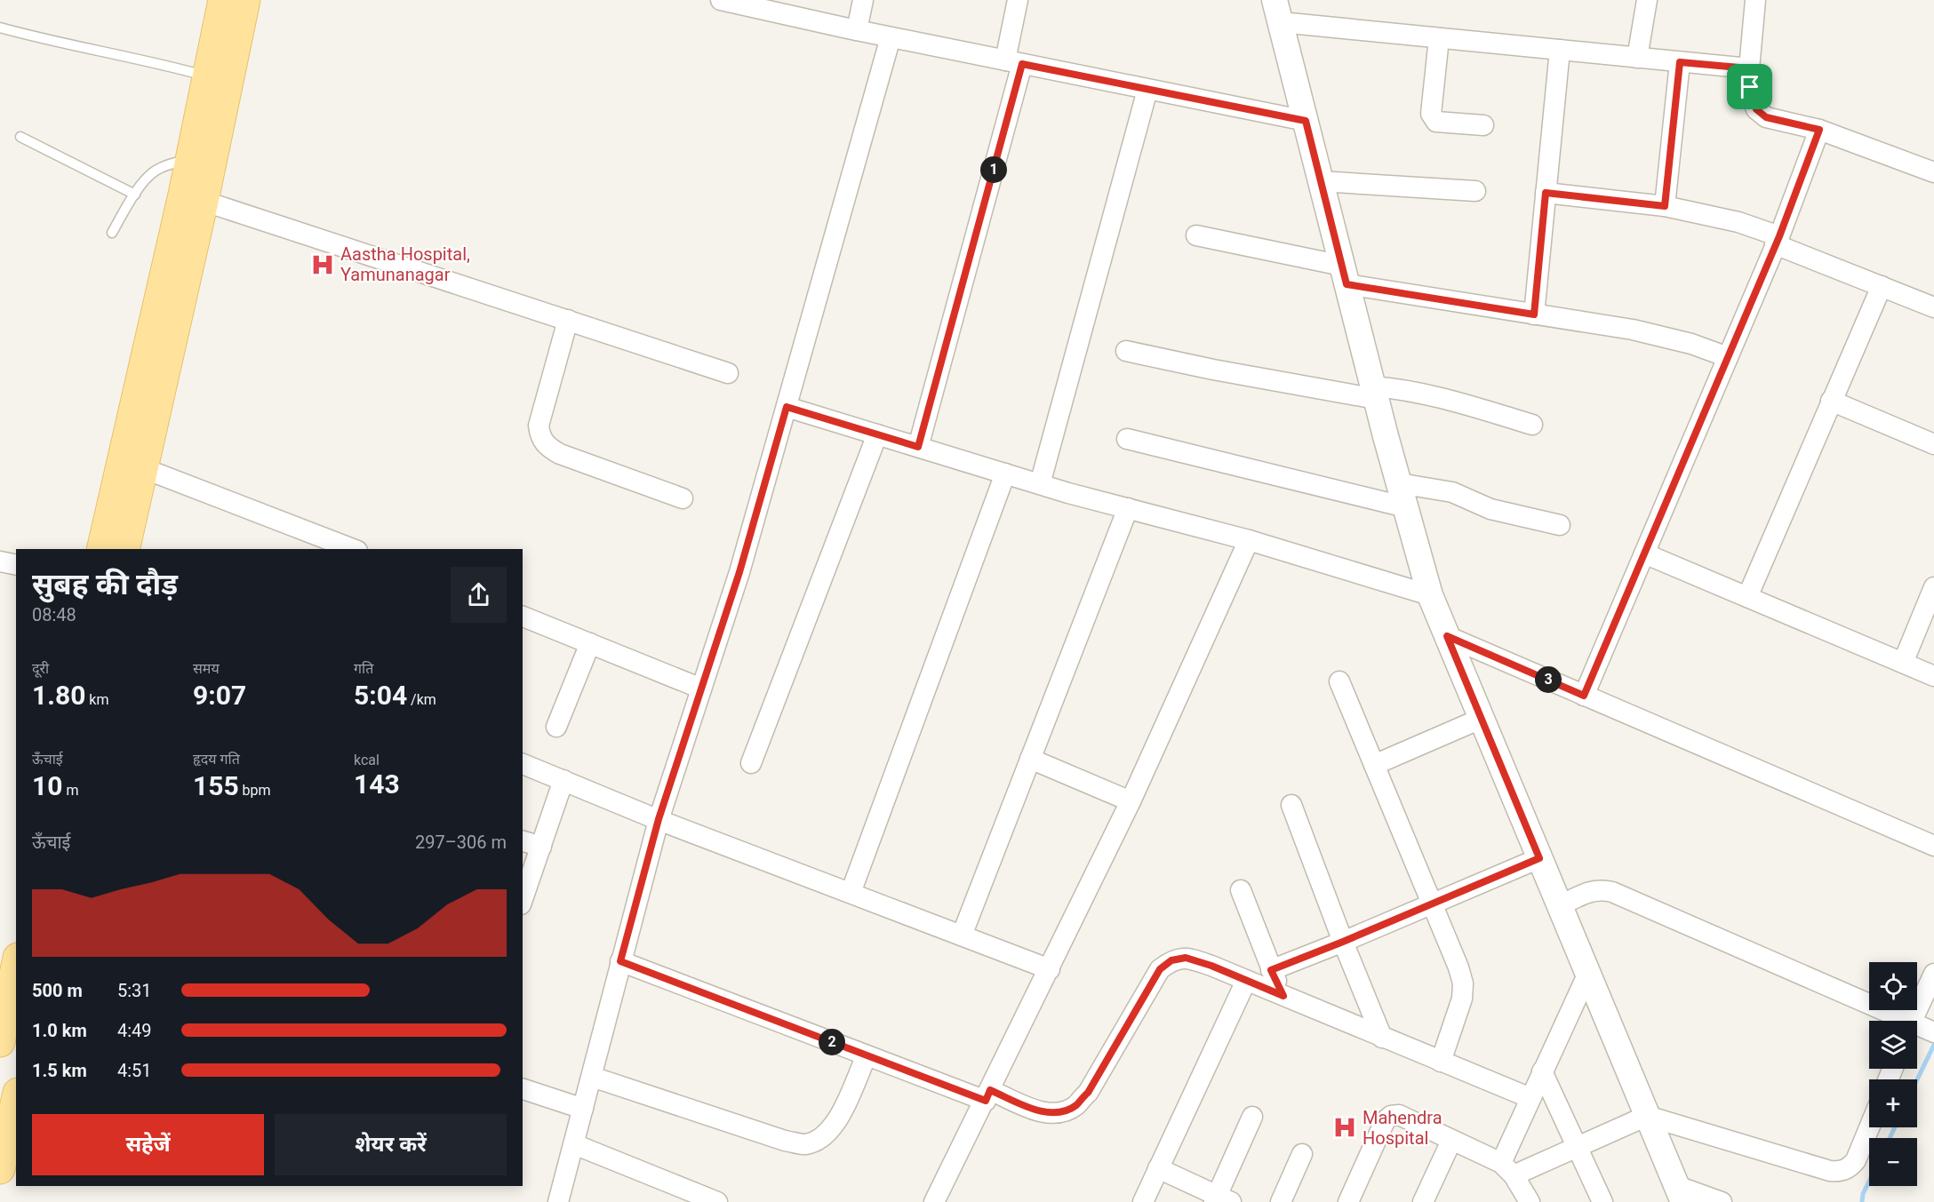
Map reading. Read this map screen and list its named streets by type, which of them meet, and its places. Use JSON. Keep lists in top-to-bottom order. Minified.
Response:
{"places":{"hospital":["Aastha Hospital, Yamunanagar","Mahendra Hospital"]},"page":{"pins":["1","3","2"],"heading":["सुबह की दौड़","08:48"],"stats":[["दूरी","1.80 km"],["समय","9:07"],["गति","5:04 /km"],["ऊँचाई","10 m"],["हृदय गति","155 bpm"],["kcal","143"]],"chart":["ऊँचाई","297–306 m"],"map_buttons":["+","−"],"list":[{"name":"500 m","note":"5:31"},{"name":"1.0 km","note":"4:49"},{"name":"1.5 km","note":"4:51"}],"buttons":["सहेजें","शेयर करें"]}}
